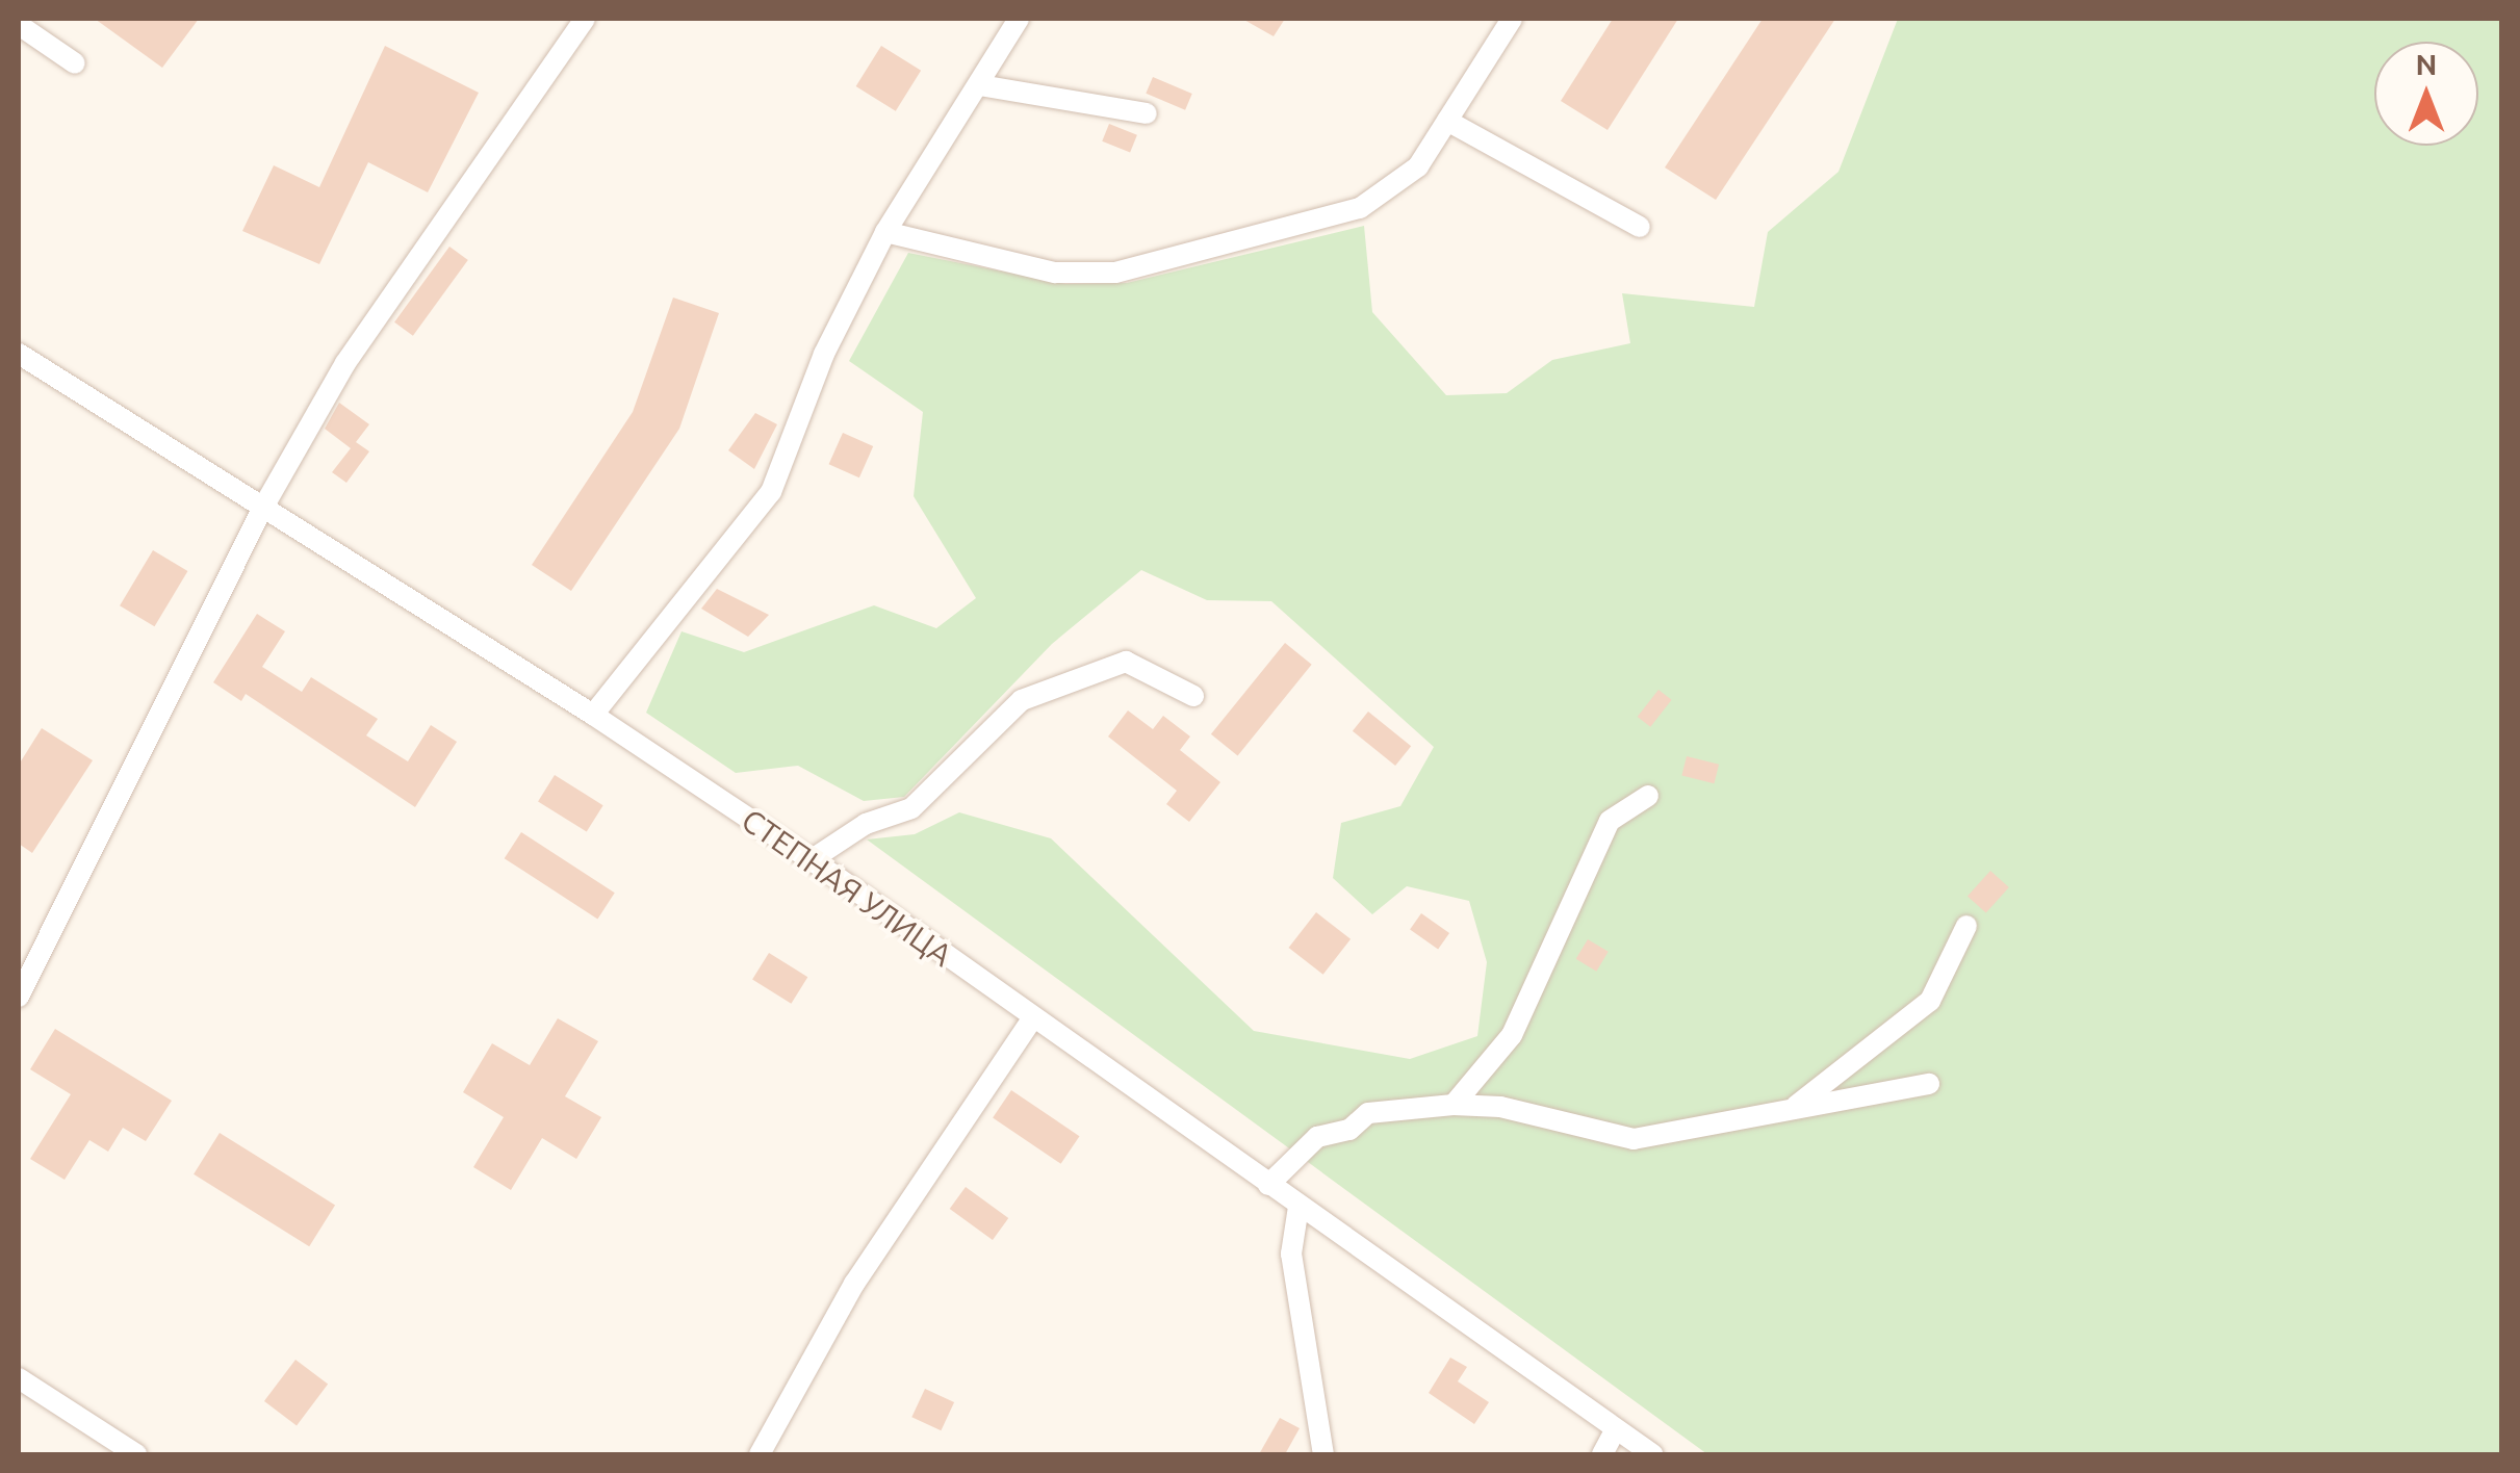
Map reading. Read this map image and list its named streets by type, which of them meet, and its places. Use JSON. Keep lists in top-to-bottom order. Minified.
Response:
{"streets":{"street":["СТЕПНАЯ УЛИЦА"]},"north":"top"}
